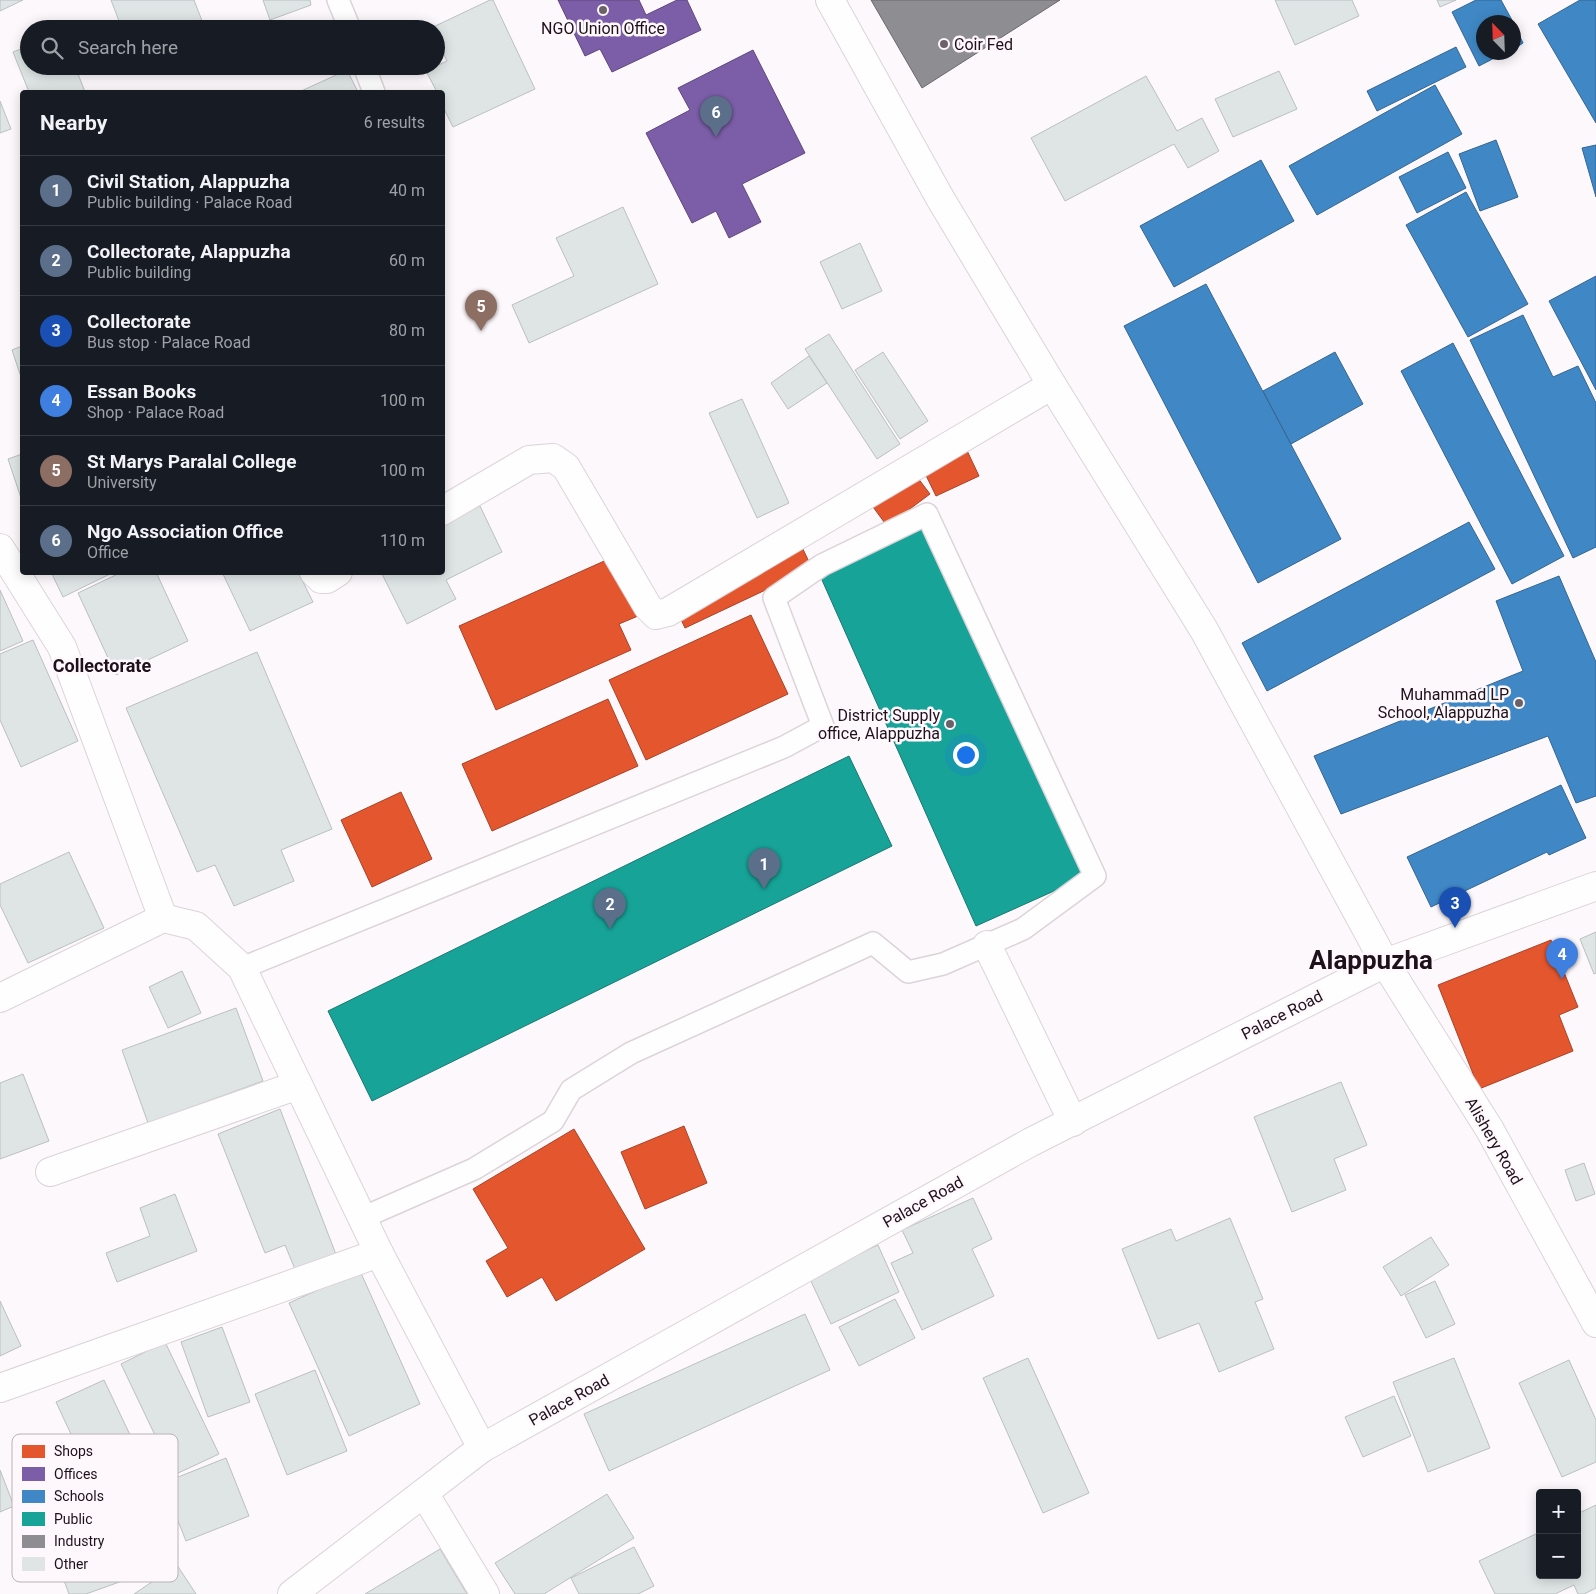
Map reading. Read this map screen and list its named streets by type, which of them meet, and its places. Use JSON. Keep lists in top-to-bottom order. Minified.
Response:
{"streets":{"main road":["Palace Road","Alishery Road"]},"crossings":[["Palace Road","Alishery Road"]],"districts":["Collectorate","Alappuzha"],"places":["NGO Union Office","Coir Fed","Muhammad LP School, Alappuzha","District Supply office, Alappuzha"],"legend":["Shops","Offices","Schools","Public","Industry","Other"],"north":"top left","page":{"search":"Search here","heading":["Nearby","6 results"],"pins":["6","5","1","3","2","4"],"list":[{"mark":"1","name":"Civil Station, Alappuzha","note":"Public building · Palace Road","value":"40 m"},{"mark":"2","name":"Collectorate, Alappuzha","note":"Public building","value":"60 m"},{"mark":"3","name":"Collectorate","note":"Bus stop · Palace Road","value":"80 m"},{"mark":"4","name":"Essan Books","note":"Shop · Palace Road","value":"100 m"},{"mark":"5","name":"St Marys Paralal College","note":"University","value":"100 m"},{"mark":"6","name":"Ngo Association Office","note":"Office","value":"110 m"}],"map_buttons":["+","−"]}}
